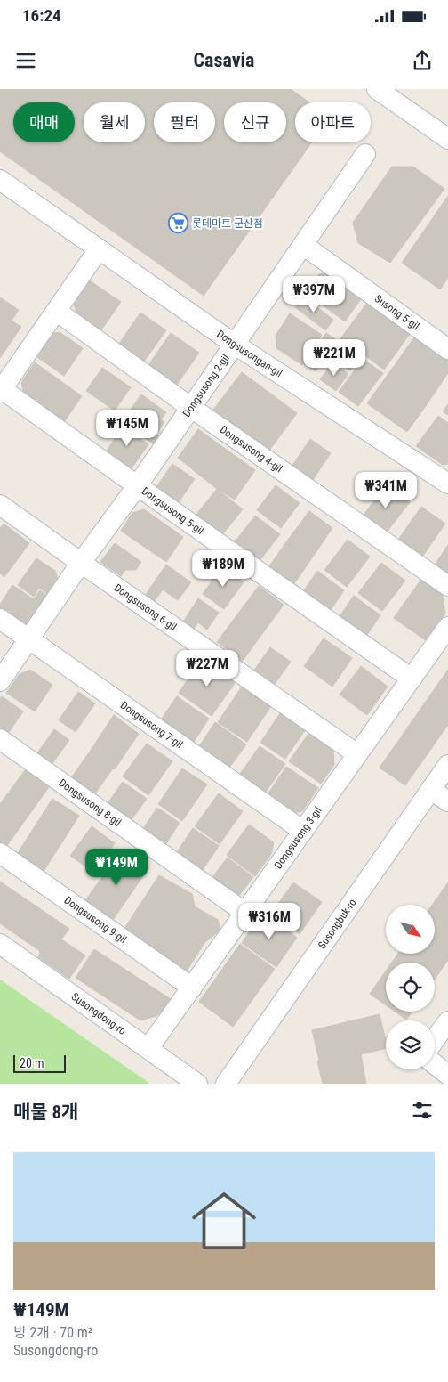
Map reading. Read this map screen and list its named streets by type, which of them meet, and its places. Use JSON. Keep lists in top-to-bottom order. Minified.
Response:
{"streets":{"street":["Susong 5-gil","Dongsusongan-gil","Dongsusong 2-gil","Dongsusong 4-gil","Dongsusong 5-gil","Dongsusong 6-gil","Dongsusong 7-gil","Dongsusong 8-gil","Dongsusong 3-gil","Dongsusong 9-gil","Susongbuk-ro","Susongdong-ro"]},"crossings":[["Susong 5-gil","Dongsusong 2-gil"],["Dongsusongan-gil","Dongsusong 2-gil"],["Dongsusong 2-gil","Dongsusong 4-gil"],["Dongsusong 2-gil","Dongsusong 5-gil"],["Dongsusong 2-gil","Dongsusong 6-gil"],["Dongsusong 2-gil","Dongsusong 7-gil"],["Dongsusong 5-gil","Dongsusong 3-gil"],["Dongsusong 6-gil","Dongsusong 3-gil"],["Dongsusong 7-gil","Dongsusong 3-gil"],["Dongsusong 8-gil","Dongsusong 3-gil"],["Dongsusong 3-gil","Dongsusong 9-gil"],["Dongsusong 3-gil","Susongdong-ro"]],"places":{"supermarket":["롯데마트 군산점"]},"scale_bar":"20 m","north":"bottom right","page":{"status":"16:24","header":"Casavia","chip":["매매","월세","필터","신규","아파트"],"price":["₩397M","₩221M","₩145M","₩341M","₩189M","₩227M","₩149M","₩316M"],"scale":"20 m","heading":"매물 8개","list":[{"name":"₩149M","note":"방 2개 · 70 m² · Susongdong-ro"}]}}
